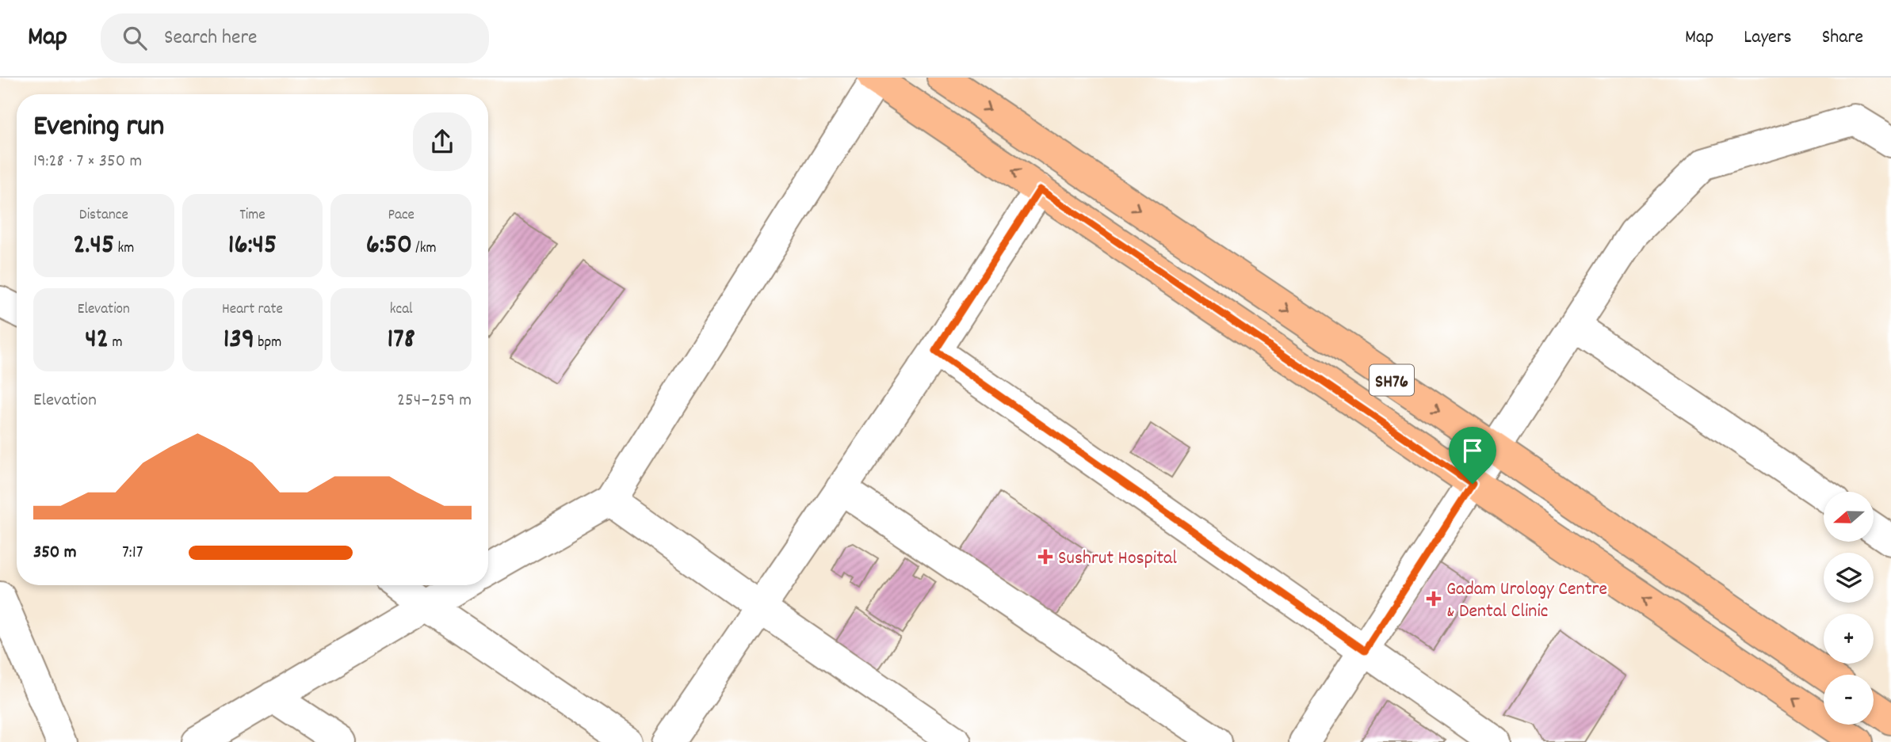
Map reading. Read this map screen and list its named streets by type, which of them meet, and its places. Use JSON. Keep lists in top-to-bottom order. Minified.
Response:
{"streets":{"main road":["SH76"]},"places":{"health":["Sushrut Hospital","Gadam Urology Centre & Dental Clinic"]},"north":"left","page":{"header":"Map","search":"Search here","nav":["Map","Layers","Share"],"heading":["Evening run","19:28 · 7 × 350 m"],"stats":[["Distance","2.45 km"],["Time","16:45"],["Pace","6:50 /km"],["Elevation","42 m"],["Heart rate","139 bpm"],["kcal","178"]],"chart":["Elevation","254–259 m"],"map_buttons":["+","−"],"list":[{"name":"350 m","note":"7:17"}]}}
